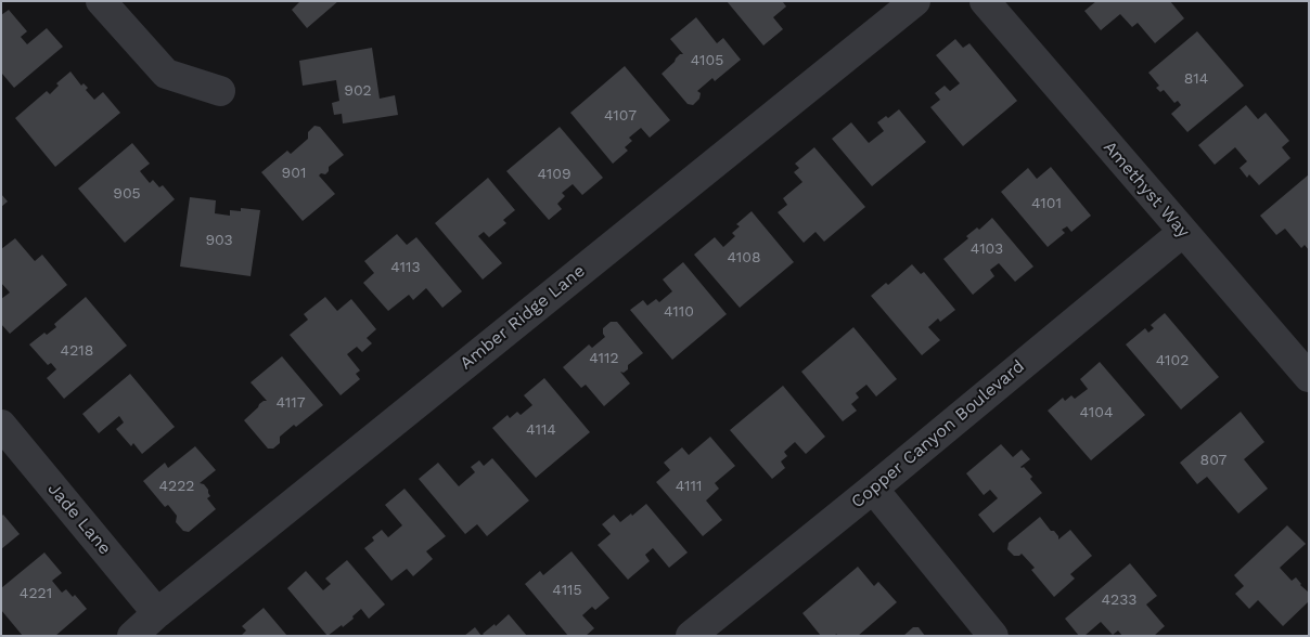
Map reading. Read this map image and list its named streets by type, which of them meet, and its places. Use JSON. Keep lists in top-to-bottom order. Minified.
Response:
{"streets":{"street":["Amethyst Way","Amber Ridge Lane","Copper Canyon Boulevard","Jade Lane"]},"crossings":[["Amethyst Way","Copper Canyon Boulevard"],["Amber Ridge Lane","Jade Lane"]],"house_numbers":["4105","814","902","4107","901","4109","905","4101","903","4103","4108","4113","4110","4218","4112","4102","4117","4104","4114","807","4222","4111","4115","4221","4233"]}
